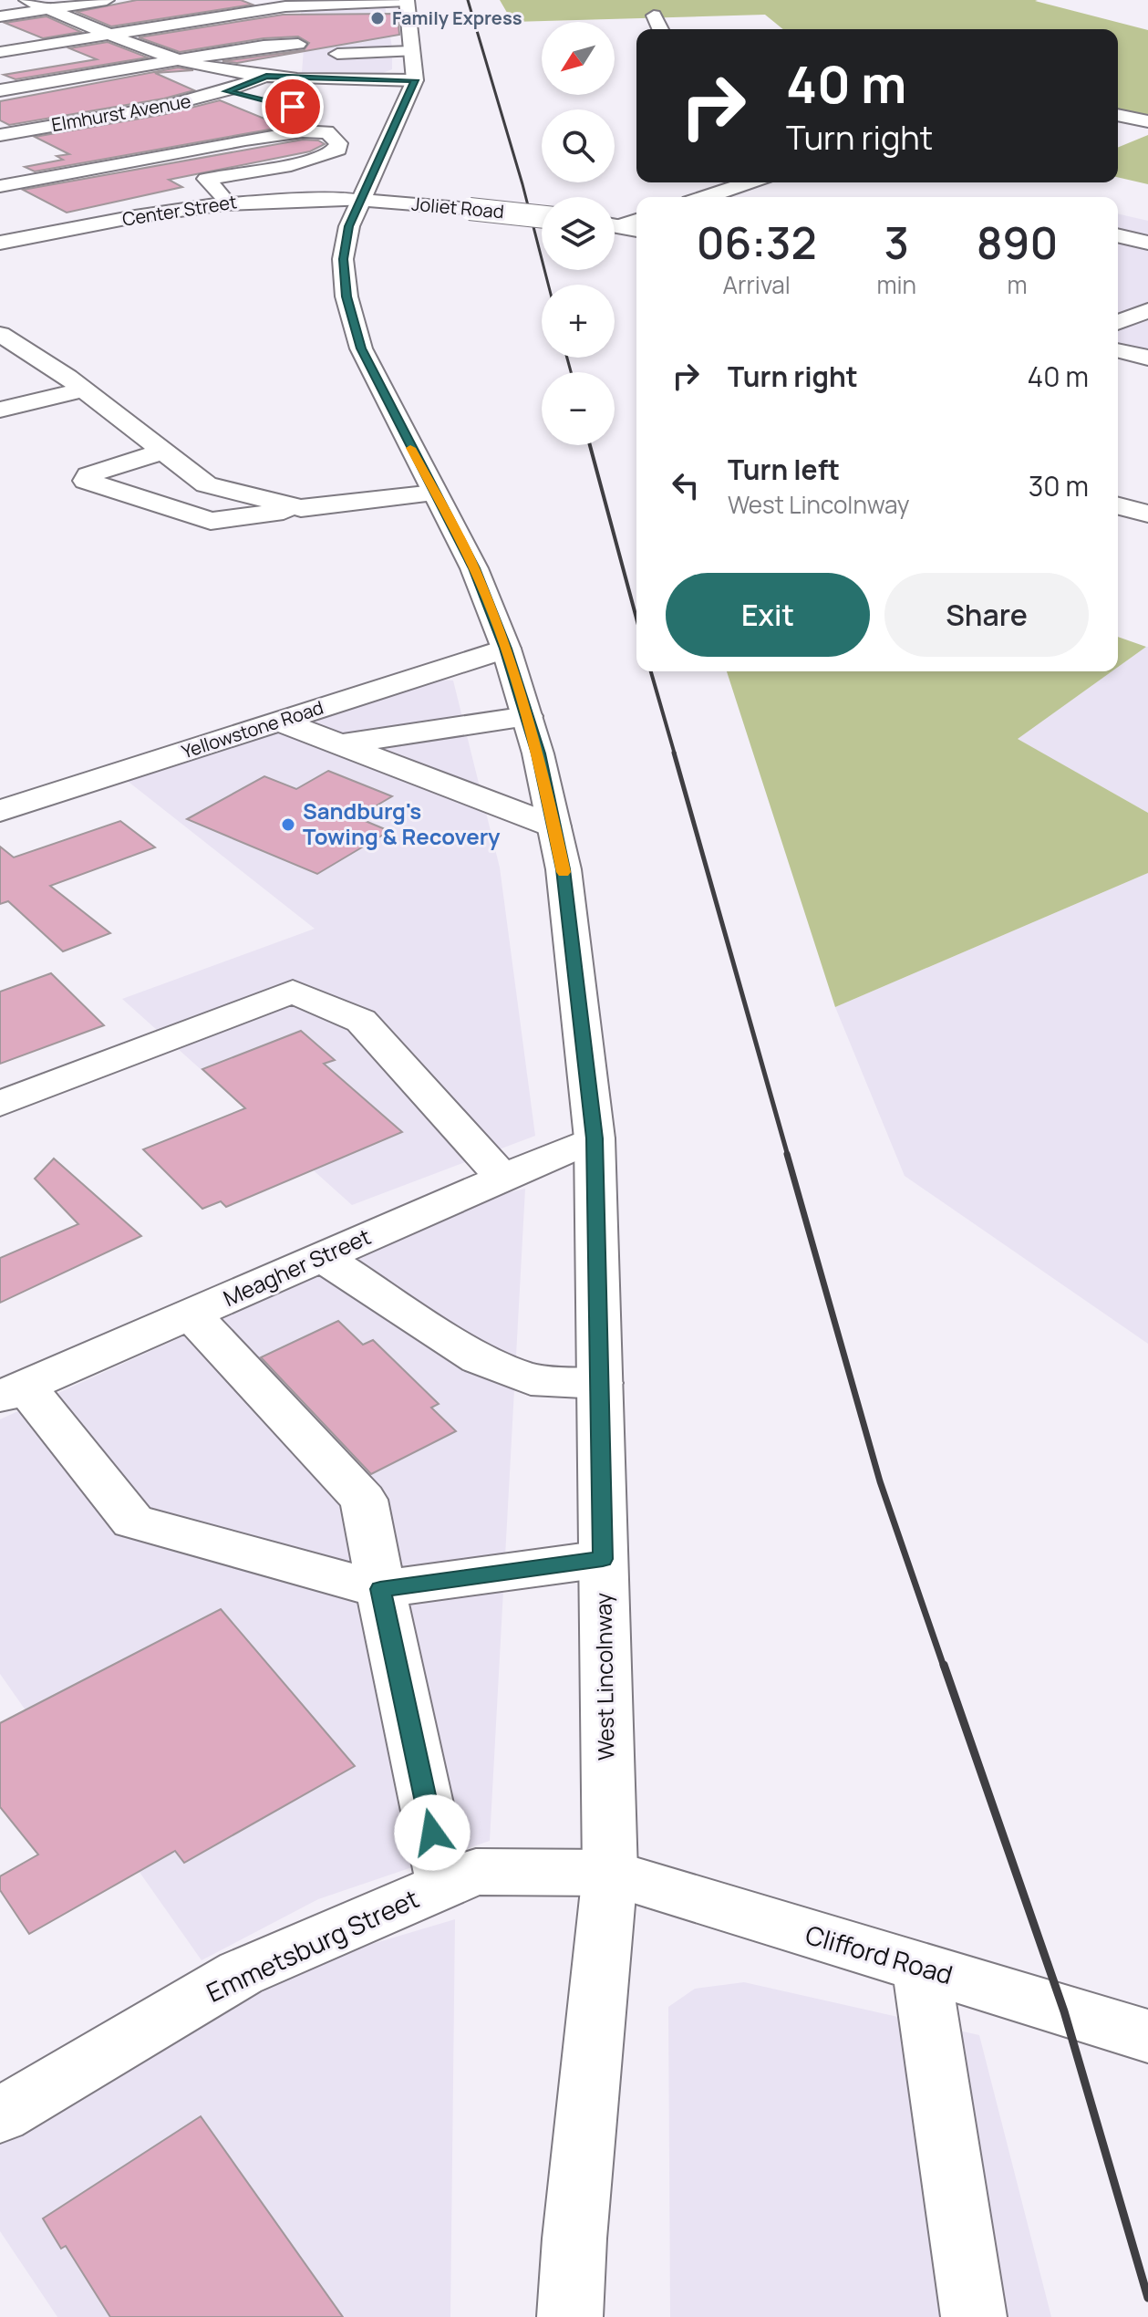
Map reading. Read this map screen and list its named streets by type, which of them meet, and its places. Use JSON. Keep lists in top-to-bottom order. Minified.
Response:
{"streets":{"street":["Elmhurst Avenue","Joliet Road","Center Street","Yellowstone Road","Meagher Street","West Lincolnway","Emmetsburg Street","Clifford Road"]},"crossings":[["Elmhurst Avenue","West Lincolnway"],["Joliet Road","Center Street"],["Joliet Road","West Lincolnway"],["Center Street","West Lincolnway"],["Yellowstone Road","West Lincolnway"],["Meagher Street","West Lincolnway"],["West Lincolnway","Emmetsburg Street"],["West Lincolnway","Clifford Road"],["Emmetsburg Street","Clifford Road"]],"places":["Family Express","Sandburg's Towing & Recovery"],"north":"bottom left","page":{"map_buttons":["+","−"],"turn":["40 m","Turn right"],"eta":["06:32","Arrival","3","min","890","m"],"list":[{"name":"Turn right","value":"40 m"},{"name":"Turn left","note":"West Lincolnway","value":"30 m"}],"buttons":["Exit","Share"]}}
